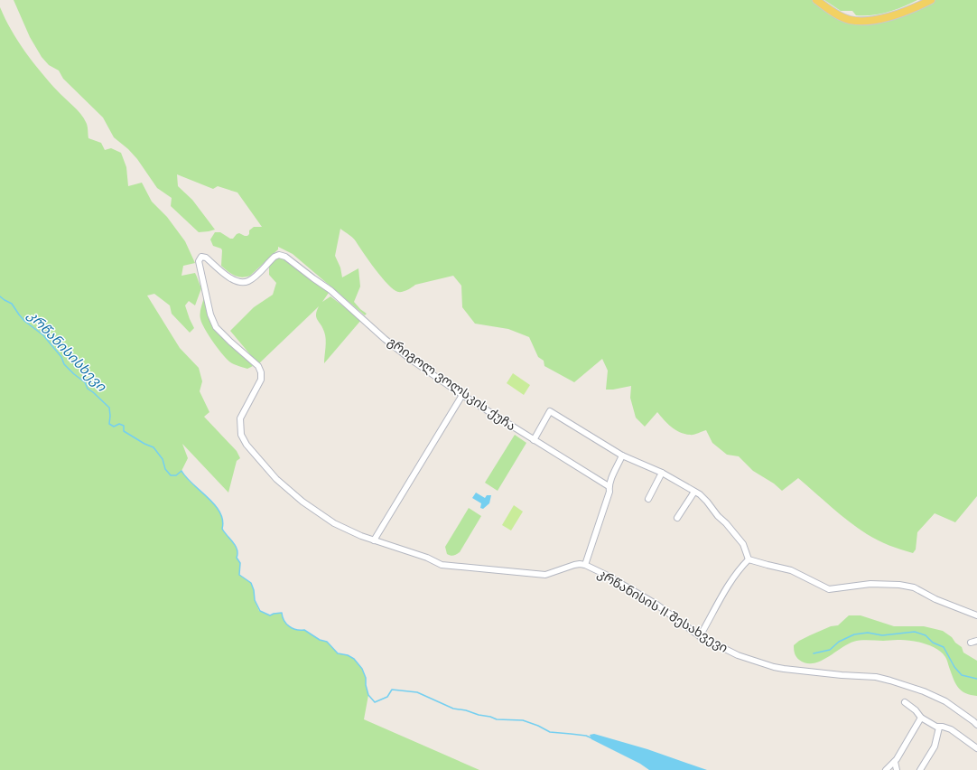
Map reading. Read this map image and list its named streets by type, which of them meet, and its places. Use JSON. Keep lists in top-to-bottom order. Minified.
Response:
{"streets":{"street":["გრიგოლ ვოლსკის ქუჩა","კრწანისის II შესახვევი"]},"crossings":[["გრიგოლ ვოლსკის ქუჩა","კრწანისის II შესახვევი"]],"water":["კრწანისისხევი"]}
